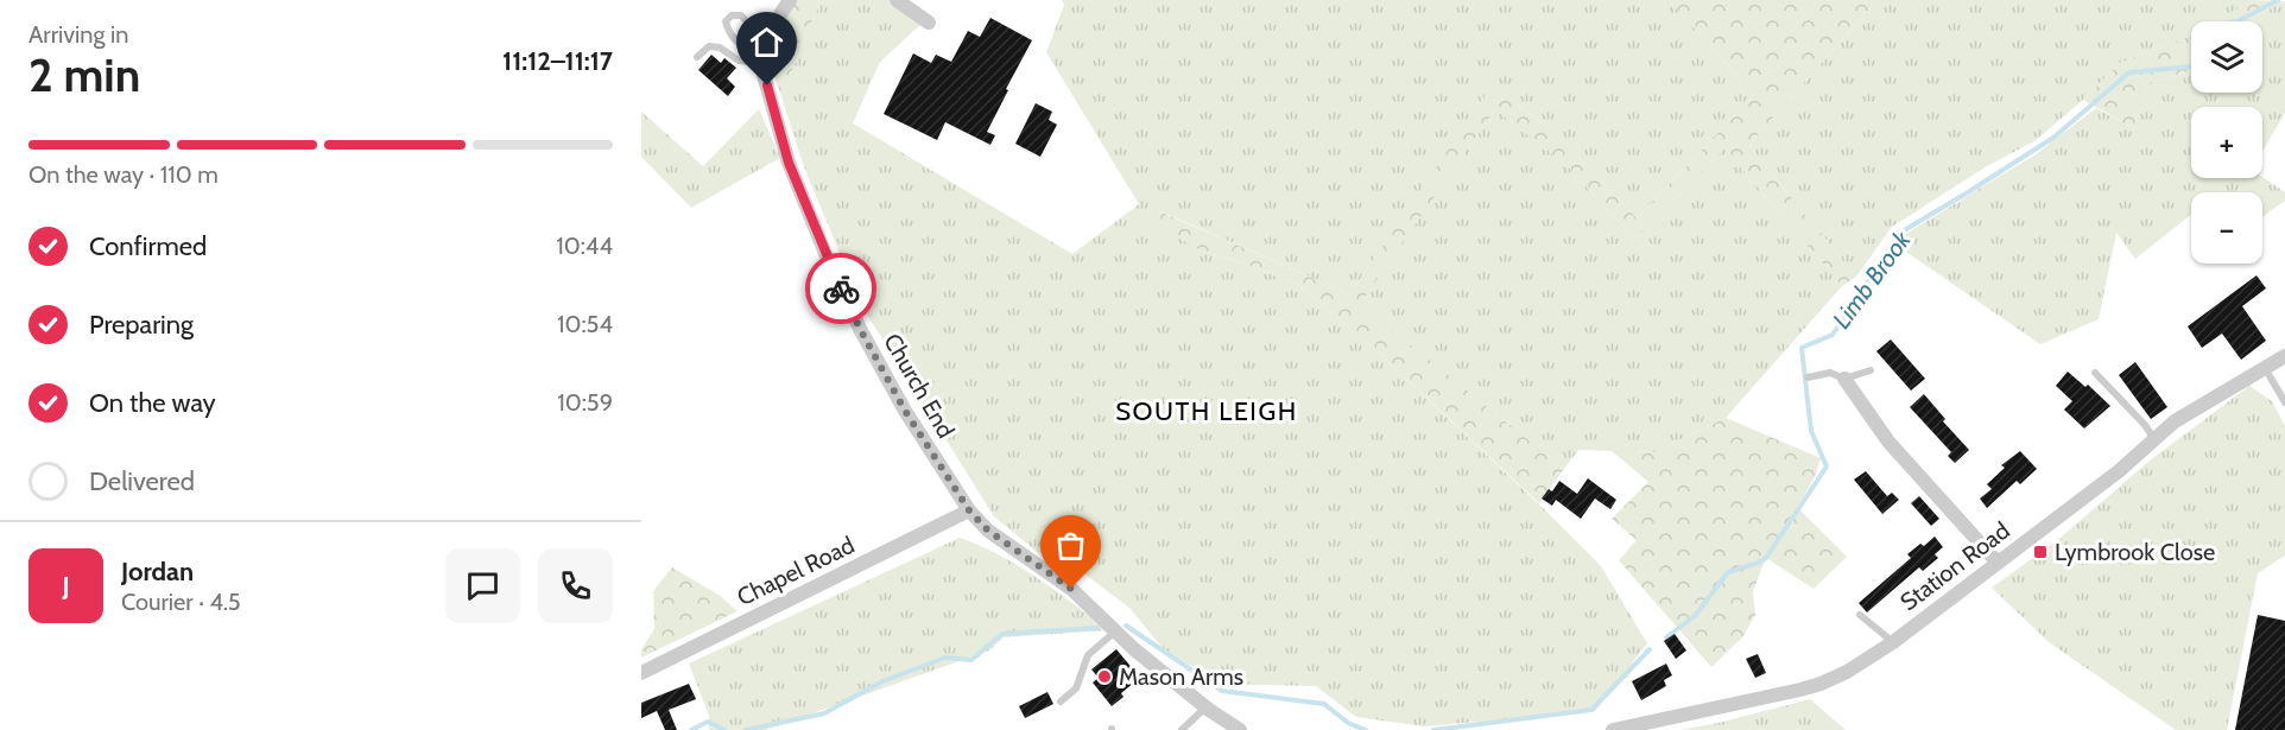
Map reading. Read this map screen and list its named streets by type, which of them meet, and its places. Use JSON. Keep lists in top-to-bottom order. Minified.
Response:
{"streets":{"street":["Church End","Station Road","Chapel Road"]},"crossings":[["Church End","Chapel Road"]],"districts":["SOUTH LEIGH"],"water":["Limb Brook"],"places":{"transit":["Lymbrook Close"],"other":["Mason Arms"]},"page":{"heading":["2 min","Arriving in","11:12–11:17"],"panel":["Jordan","Courier · 4.5"],"map_buttons":["+","−"],"bar":"On the way · 110 m","list":[["Confirmed","10:44"],["Preparing","10:54"],["On the way","10:59"],"Delivered"],"round":"J"}}
